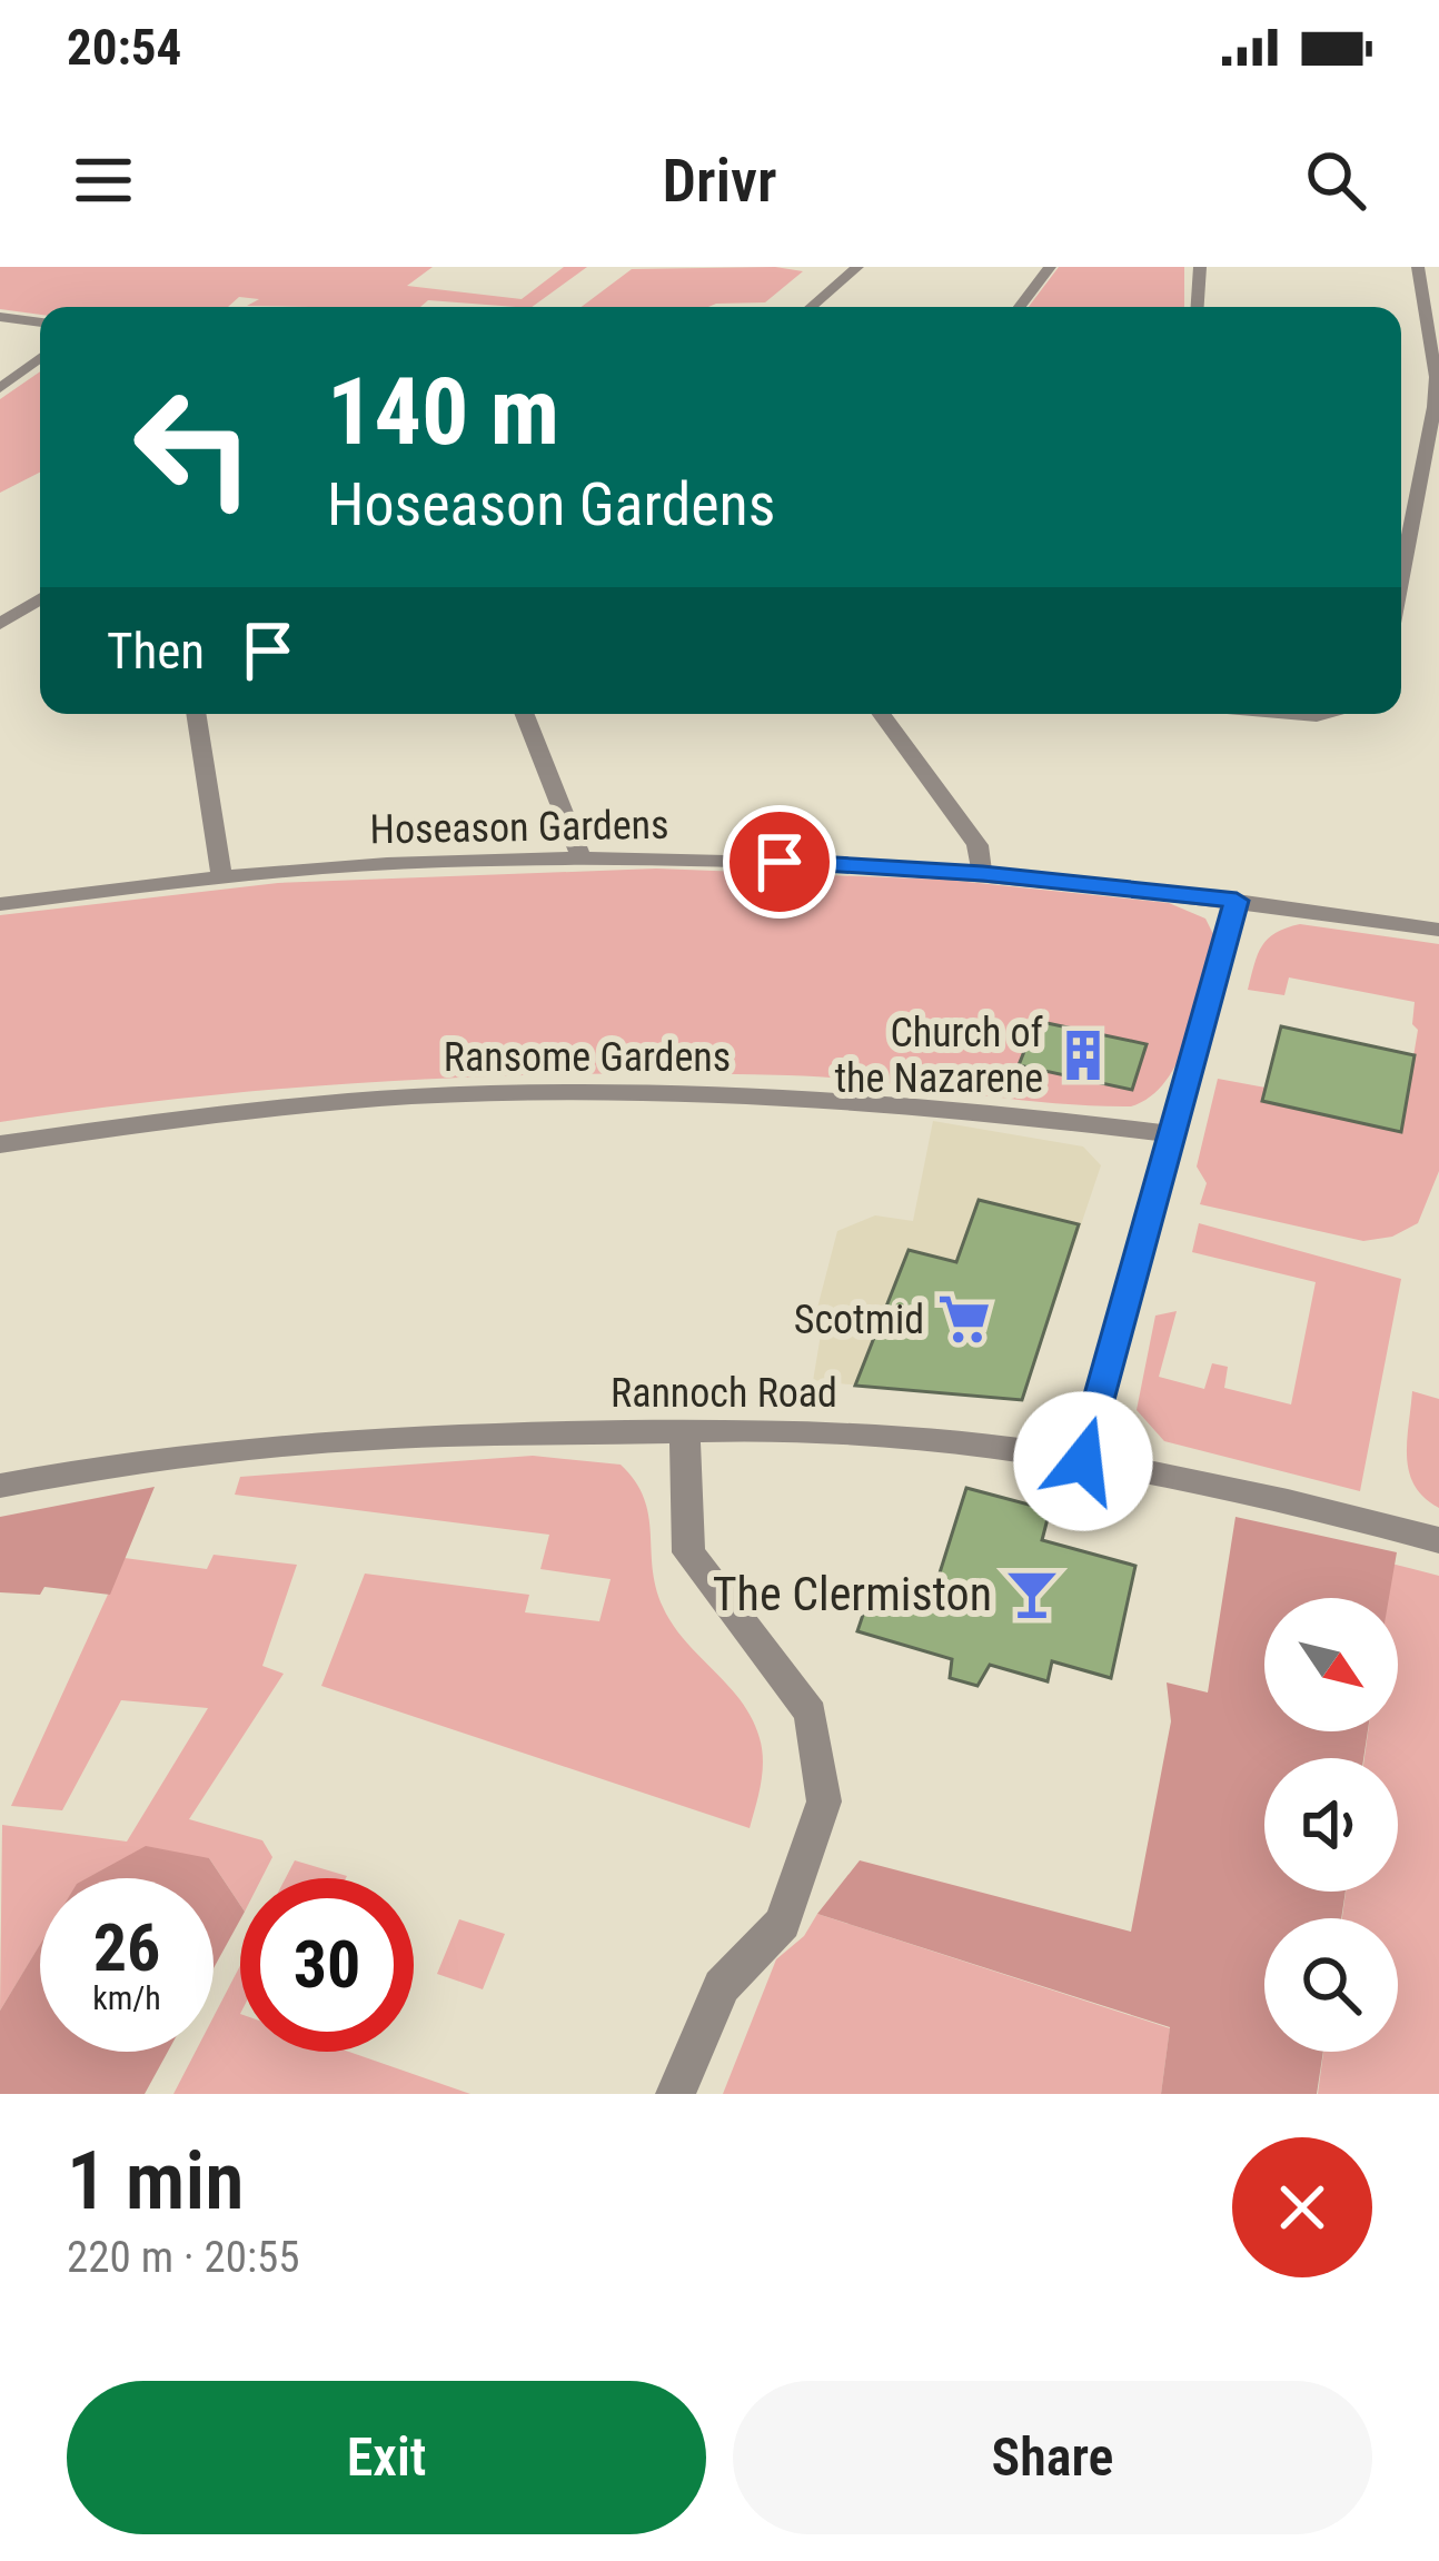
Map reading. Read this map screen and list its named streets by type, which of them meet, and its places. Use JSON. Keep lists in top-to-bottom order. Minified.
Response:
{"streets":{"street":["Hoseason Gardens","Ransome Gardens","Rannoch Road"]},"places":{"building":["Church of the Nazarene"],"supermarket":["Scotmid"],"bar":["The Clermiston"]},"north":"bottom right","page":{"status":"20:54","header":"Drivr","turn":["140 m","Hoseason Gardens"],"then":"Then","speed":"26 km/h","limit":"30","heading":["1 min","220 m · 20:55"],"buttons":["Exit","Share"]}}
